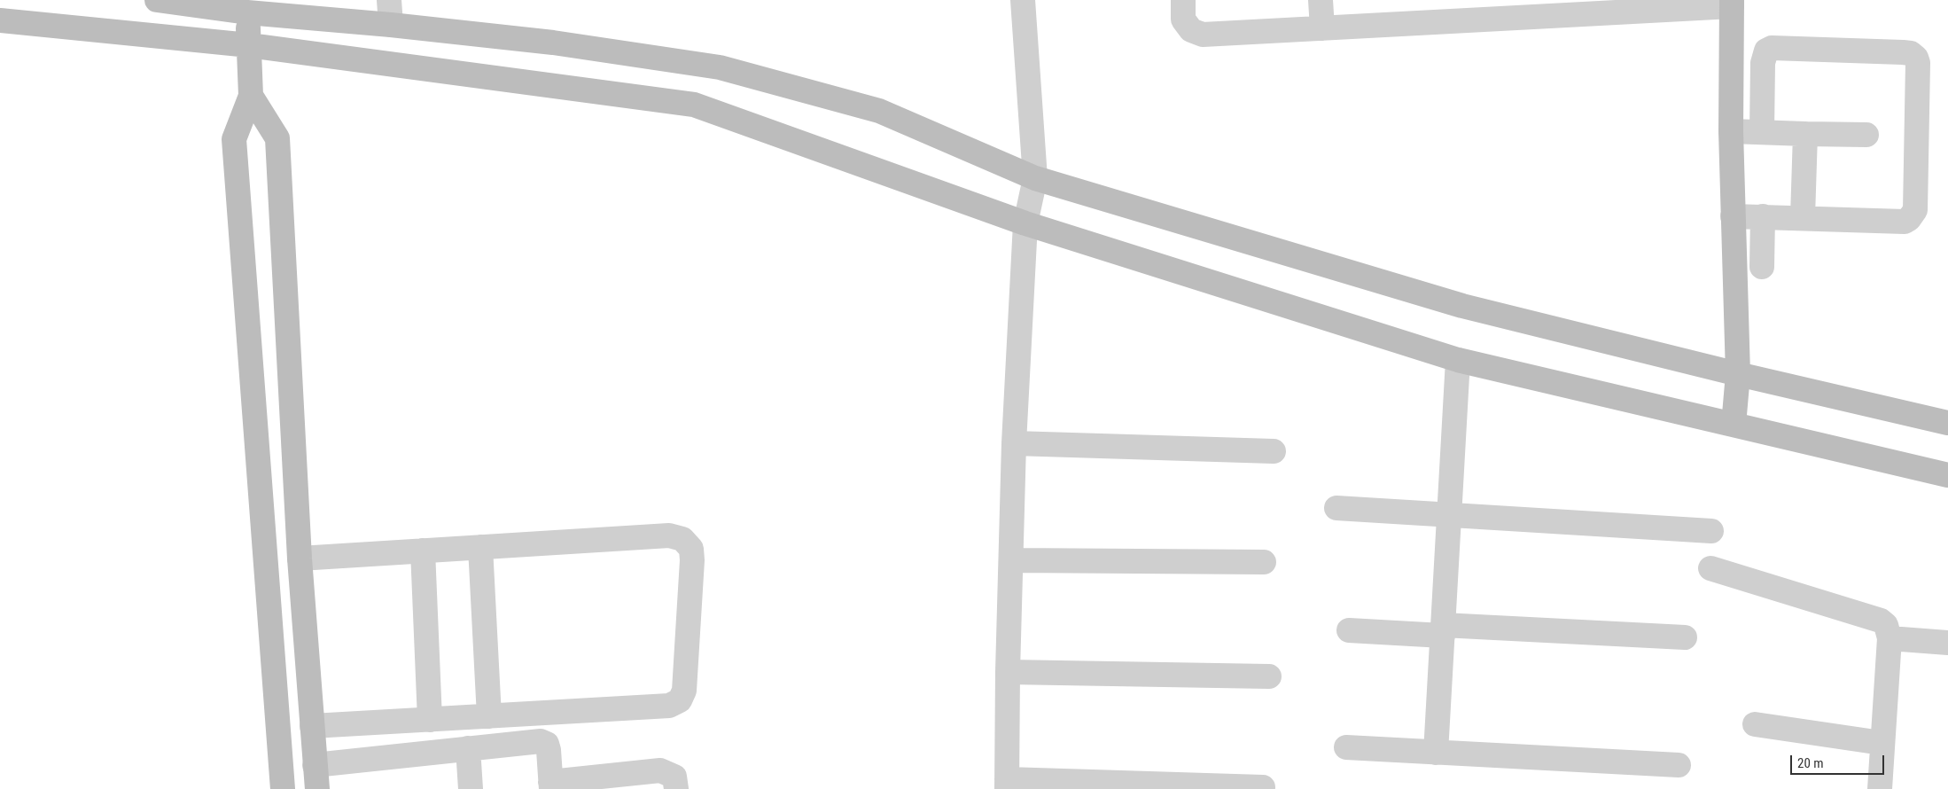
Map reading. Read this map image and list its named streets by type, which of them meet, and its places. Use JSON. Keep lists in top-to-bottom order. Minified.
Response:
{"scale_bar":"20 m"}
